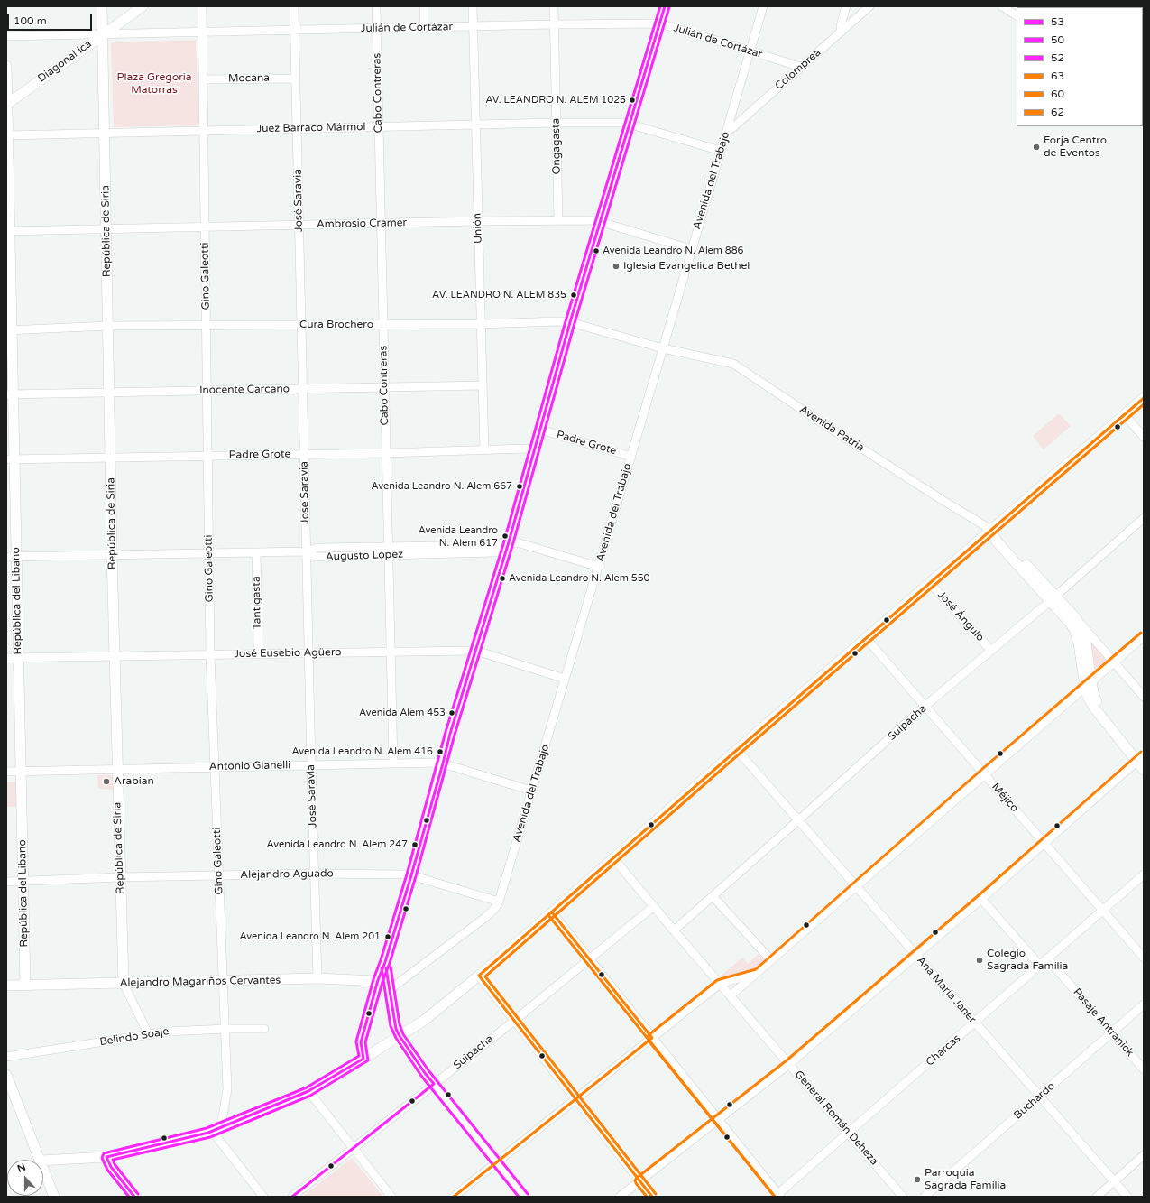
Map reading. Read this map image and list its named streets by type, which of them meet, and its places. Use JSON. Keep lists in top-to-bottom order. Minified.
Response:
{"streets":{"main road":["Diagonal Ica","República de Siria","Avenida Patria","República del Libano","Alejandro Magariños Cervantes"],"street":["Julián de Cortázar","Colomprea","Mocana","Cabo Contreras","Juez Barraco Mármol","Ongagasta","Avenida del Trabajo","José Saravia","Ambrosio Cramer","Unión","Gino Galeotti","Cura Brochero","Inocente Carcano","Padre Grote","Augusto López","Tantigasta","José Ángulo","José Eusebio Agüero","Suipacha","Antonio Gianelli","Méjico","Alejandro Aguado","Ana María Janer","Pasaje Antranick","Belindo Soaje","Charcas","Buchardo","General Román Deheza"]},"crossings":[["Julián de Cortázar","Diagonal Ica"],["Julián de Cortázar","Colomprea"],["Julián de Cortázar","Cabo Contreras"],["Julián de Cortázar","Ongagasta"],["Julián de Cortázar","Avenida del Trabajo"],["Julián de Cortázar","José Saravia"],["Julián de Cortázar","Unión"],["Julián de Cortázar","República de Siria"],["Julián de Cortázar","Gino Galeotti"],["Diagonal Ica","República de Siria"],["Diagonal Ica","República del Libano"],["Colomprea","Avenida del Trabajo"],["Mocana","José Saravia"],["Mocana","Gino Galeotti"],["Cabo Contreras","Juez Barraco Mármol"],["Cabo Contreras","Ambrosio Cramer"],["Cabo Contreras","Cura Brochero"],["Cabo Contreras","Inocente Carcano"],["Cabo Contreras","Padre Grote"],["Cabo Contreras","Augusto López"],["Cabo Contreras","José Eusebio Agüero"],["Cabo Contreras","Antonio Gianelli"],["Juez Barraco Mármol","Ongagasta"],["Juez Barraco Mármol","Avenida del Trabajo"],["Juez Barraco Mármol","José Saravia"],["Juez Barraco Mármol","Unión"],["Juez Barraco Mármol","República de Siria"],["Juez Barraco Mármol","Gino Galeotti"],["Juez Barraco Mármol","República del Libano"],["Ongagasta","Ambrosio Cramer"],["Avenida del Trabajo","Ambrosio Cramer"],["Avenida del Trabajo","Cura Brochero"],["Avenida del Trabajo","Avenida Patria"],["Avenida del Trabajo","Padre Grote"],["Avenida del Trabajo","Augusto López"],["Avenida del Trabajo","José Eusebio Agüero"],["Avenida del Trabajo","Antonio Gianelli"],["Avenida del Trabajo","Alejandro Aguado"],["José Saravia","Ambrosio Cramer"],["José Saravia","Cura Brochero"],["José Saravia","Inocente Carcano"],["José Saravia","Padre Grote"],["José Saravia","Augusto López"],["José Saravia","José Eusebio Agüero"],["José Saravia","Antonio Gianelli"],["José Saravia","Alejandro Aguado"],["José Saravia","Alejandro Magariños Cervantes"],["Ambrosio Cramer","Unión"],["Ambrosio Cramer","República de Siria"],["Ambrosio Cramer","Gino Galeotti"],["Ambrosio Cramer","República del Libano"],["Unión","Cura Brochero"],["Unión","Inocente Carcano"],["Unión","Padre Grote"],["República de Siria","Cura Brochero"],["República de Siria","Inocente Carcano"],["República de Siria","Padre Grote"],["República de Siria","Augusto López"],["República de Siria","José Eusebio Agüero"],["República de Siria","Antonio Gianelli"],["República de Siria","Alejandro Aguado"],["República de Siria","Alejandro Magariños Cervantes"],["República de Siria","Belindo Soaje"],["Gino Galeotti","Cura Brochero"],["Gino Galeotti","Inocente Carcano"],["Gino Galeotti","Padre Grote"],["Gino Galeotti","Augusto López"],["Gino Galeotti","José Eusebio Agüero"],["Gino Galeotti","Antonio Gianelli"],["Gino Galeotti","Alejandro Aguado"],["Gino Galeotti","Alejandro Magariños Cervantes"],["Gino Galeotti","Belindo Soaje"],["Cura Brochero","Avenida Patria"],["Cura Brochero","República del Libano"],["Inocente Carcano","República del Libano"],["Avenida Patria","Suipacha"],["Padre Grote","República del Libano"],["Augusto López","República del Libano"],["Augusto López","Tantigasta"],["República del Libano","José Eusebio Agüero"],["República del Libano","Antonio Gianelli"],["República del Libano","Alejandro Aguado"],["República del Libano","Alejandro Magariños Cervantes"],["Tantigasta","José Eusebio Agüero"],["José Ángulo","Suipacha"],["Suipacha","Méjico"],["Suipacha","Ana María Janer"],["Suipacha","General Román Deheza"],["Méjico","Charcas"],["Ana María Janer","Charcas"],["Ana María Janer","Buchardo"],["Pasaje Antranick","Charcas"],["Pasaje Antranick","Buchardo"],["Charcas","General Román Deheza"]],"parks":["Plaza Gregoria Matorras"],"places":["AV. LEANDRO N. ALEM 1025","Forja Centro de Eventos","Avenida Leandro N. Alem 886","Iglesia Evangelica Bethel","AV. LEANDRO N. ALEM 835","Avenida Leandro N. Alem 667","Avenida Leandro N. Alem 617","Avenida Leandro N. Alem 550","Avenida Alem 453","Avenida Leandro N. Alem 416","Arabian","Avenida Leandro N. Alem 247","Avenida Leandro N. Alem 201","Colegio Sagrada Familia","Parroquia Sagrada Familia"],"lines":["transit line 53","transit line 52","transit line 50","transit line 63","transit line 60","transit line 62"],"legend":["53","50","52","63","60","62"],"scale_bar":"100 m","north":"top"}
